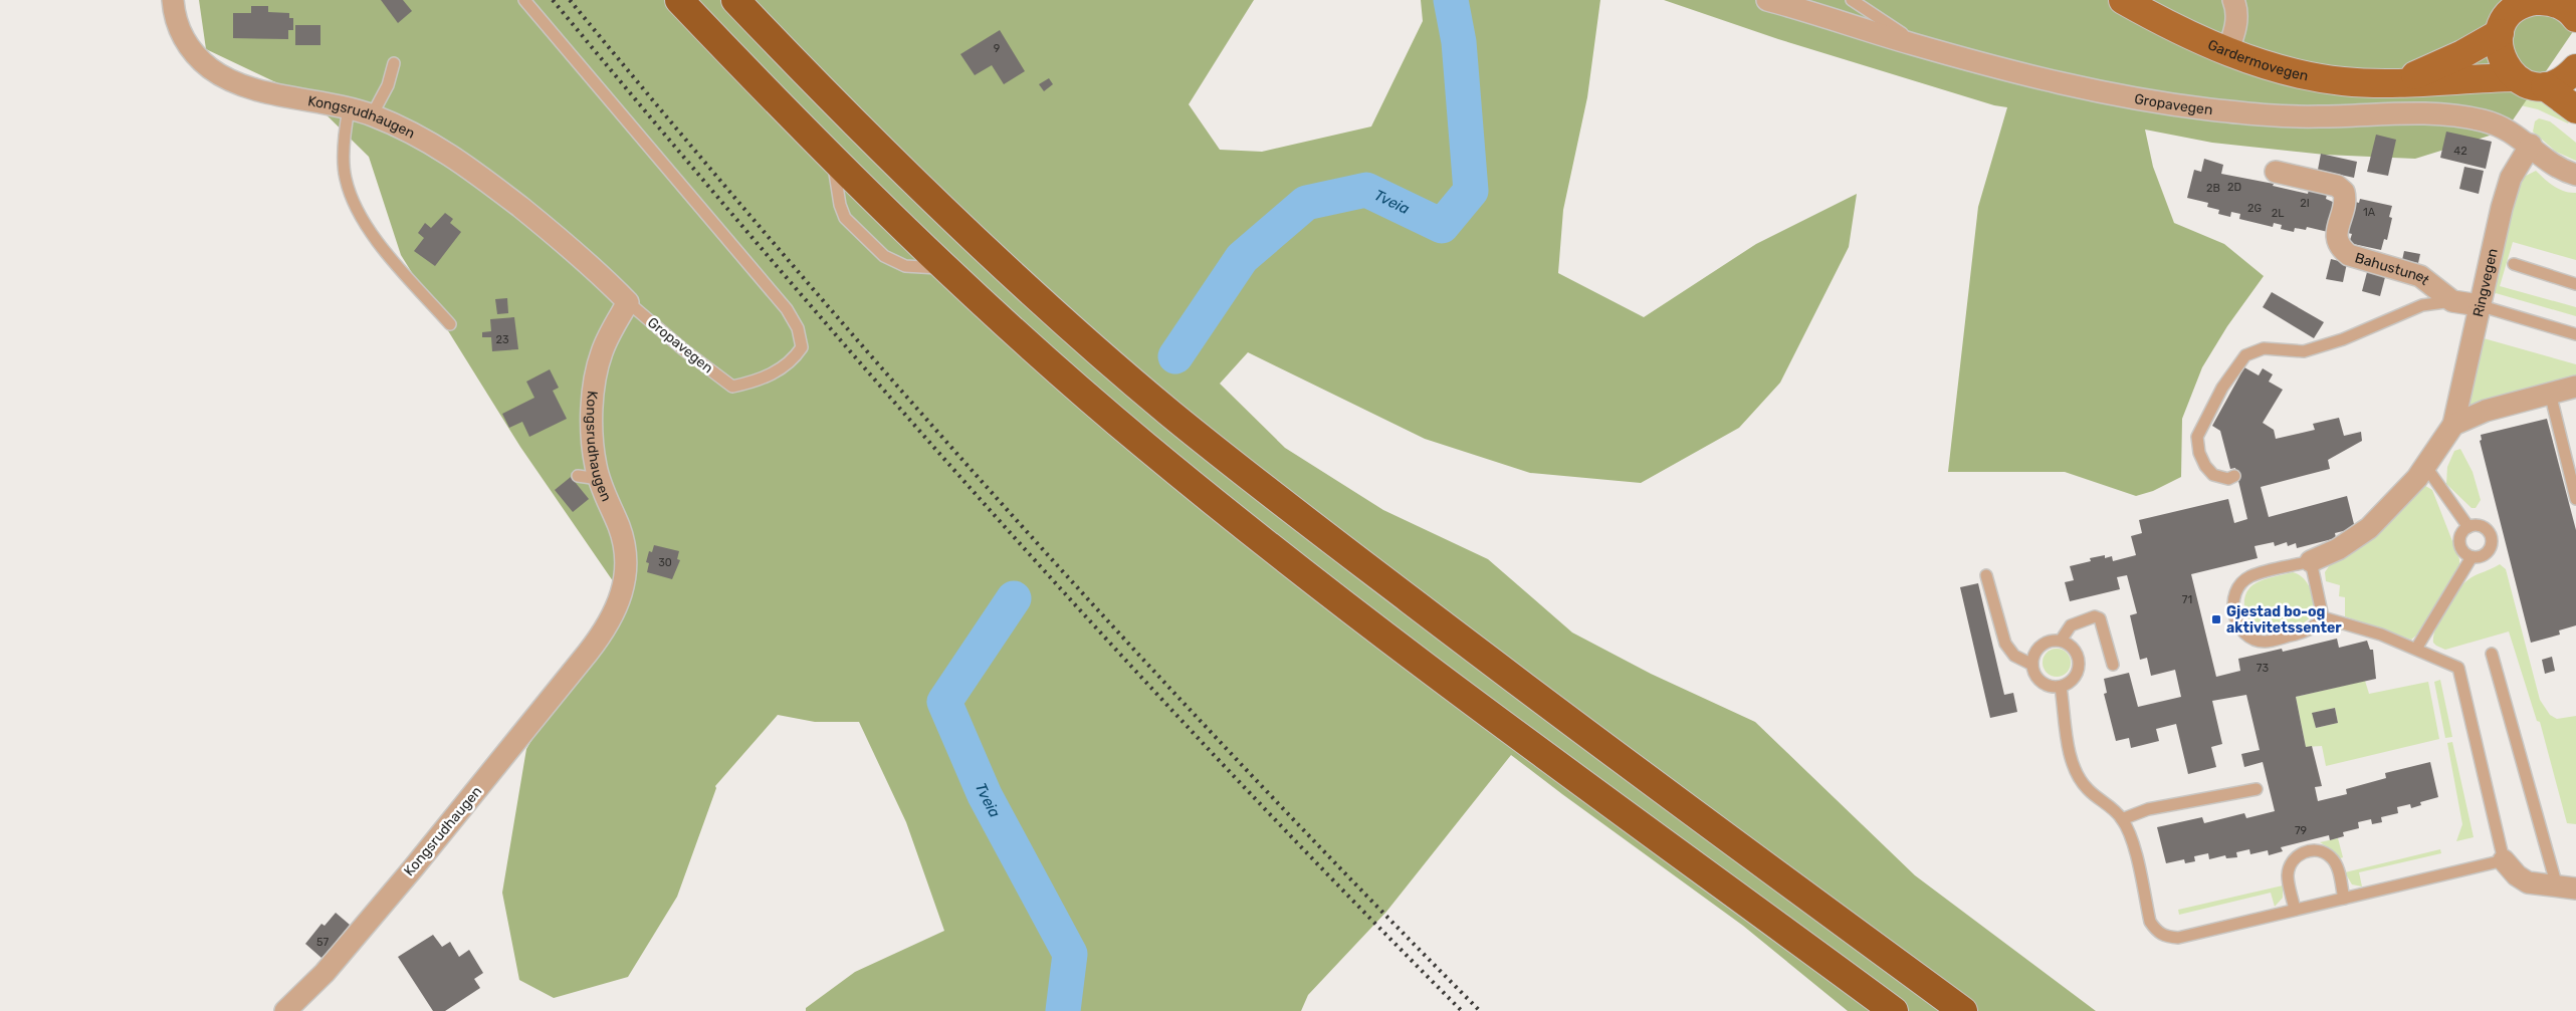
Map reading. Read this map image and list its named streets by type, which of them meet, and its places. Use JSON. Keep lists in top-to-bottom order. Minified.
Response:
{"streets":{"main road":["Gardermovegen"],"street":["Gropavegen","Kongsrudhaugen","Bahustunet","Ringvegen"]},"crossings":[["Gropavegen","Kongsrudhaugen"],["Gropavegen","Ringvegen"],["Bahustunet","Ringvegen"]],"water":["Tveia"],"places":{"transit":["Gjestad bo-og aktivitetssenter"]},"house_numbers":["9","42","2D","2B","2I","2G","1A","2L","23","30","71","73","79","57"]}
